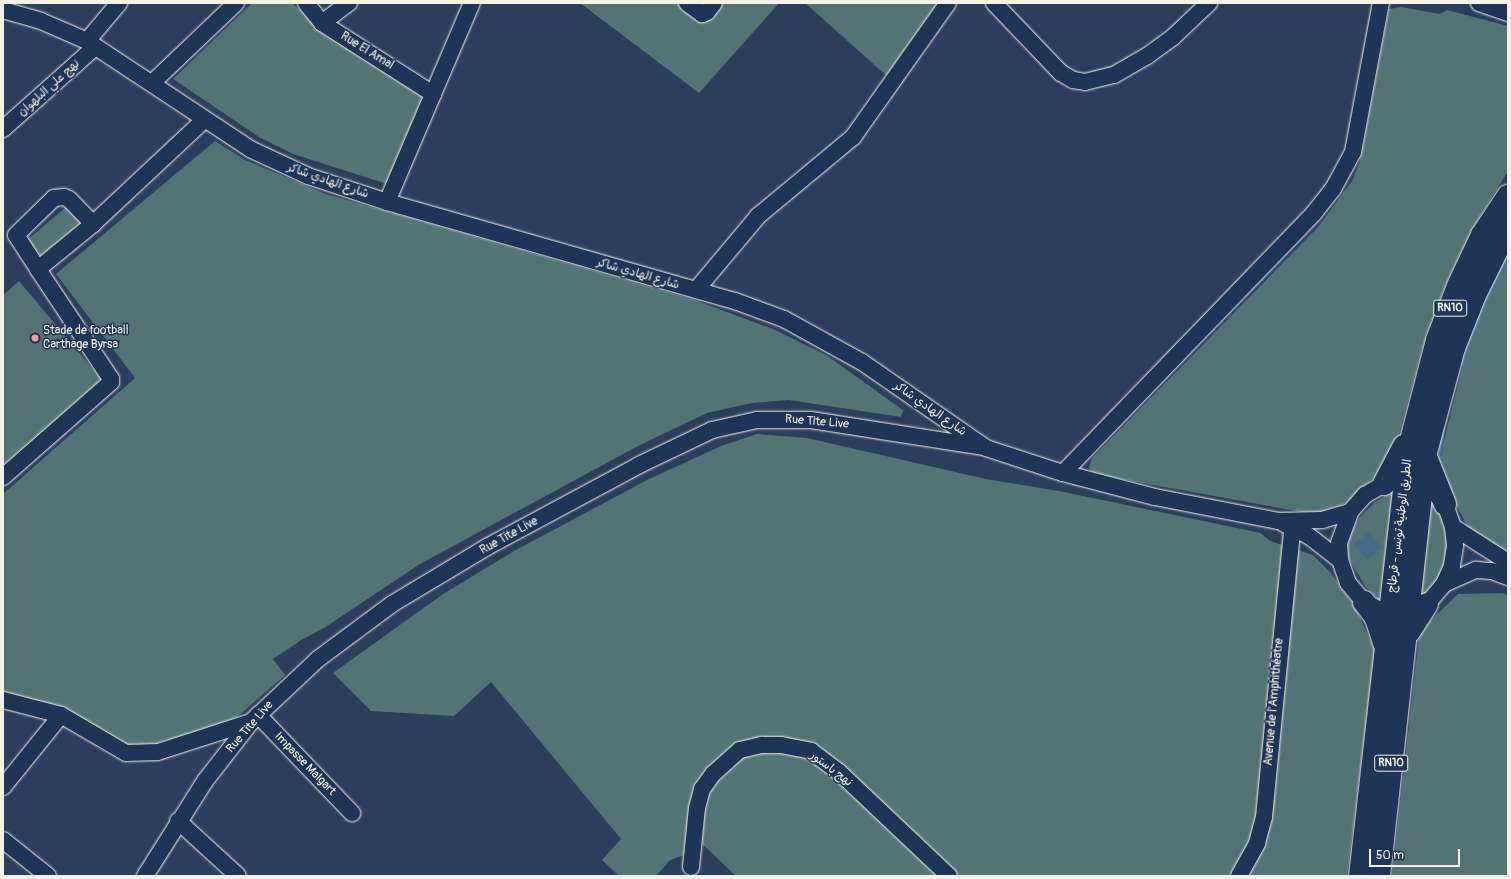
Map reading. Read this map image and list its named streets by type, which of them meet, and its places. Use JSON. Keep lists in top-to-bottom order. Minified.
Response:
{"streets":{"highway":["RN10","الطريق الوطنية تونس - قرطاج"],"street":["Rue El Amal","نهج علي البلهوان","شارع الهادي شاكر","Rue Tite Live","Avenue de l'Amphithéatre","Impasse Malgart","نهج باستور"]},"crossings":[["نهج علي البلهوان","شارع الهادي شاكر"],["شارع الهادي شاكر","Rue Tite Live"],["شارع الهادي شاكر","Avenue de l'Amphithéatre"],["Rue Tite Live","Impasse Malgart"]],"places":["Stade de football Carthage Byrsa"],"scale_bar":"50 m"}
